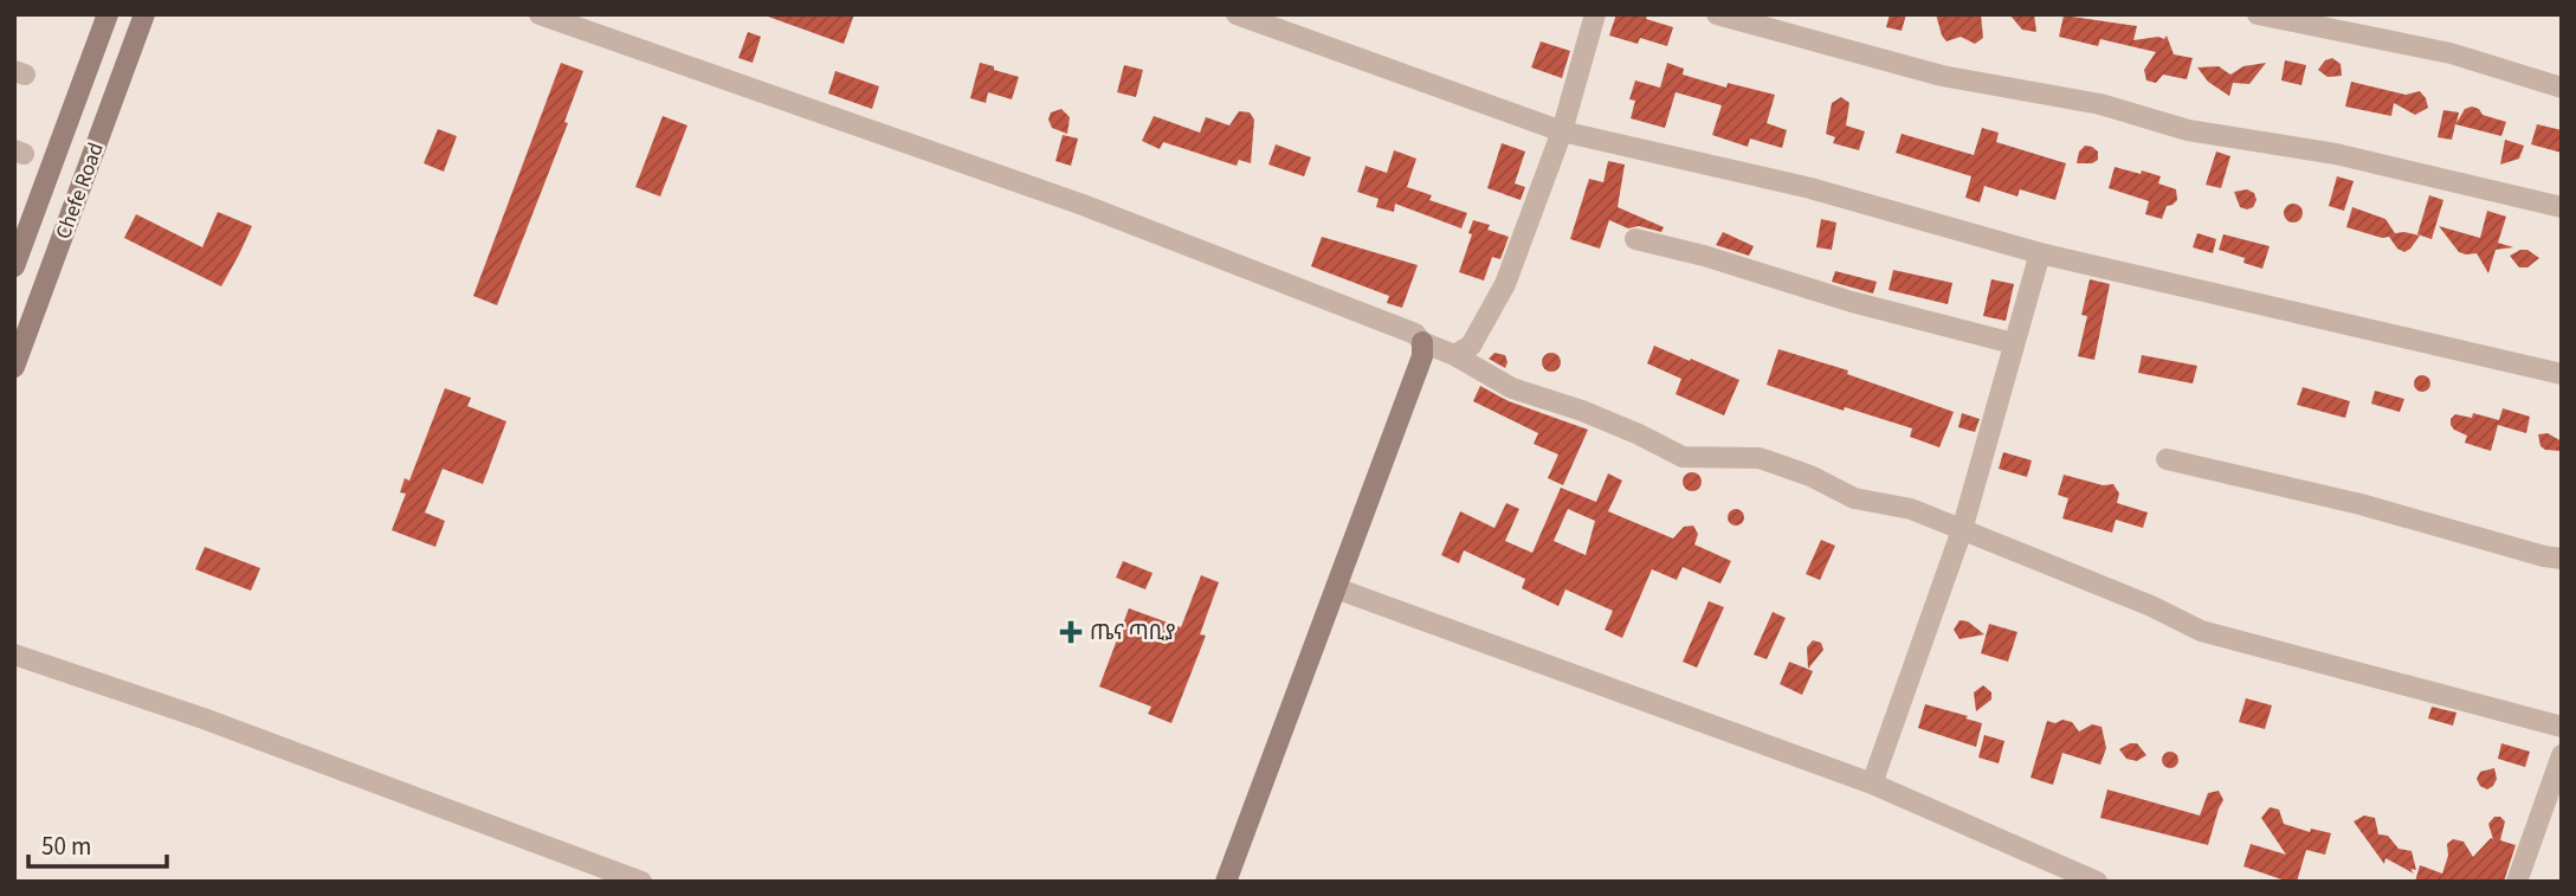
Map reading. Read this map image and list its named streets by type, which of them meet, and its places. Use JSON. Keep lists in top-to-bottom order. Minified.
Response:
{"streets":{"street":["Chefe Road"]},"places":{"health":["ጤና ጣቢያ"]},"scale_bar":"50 m"}
